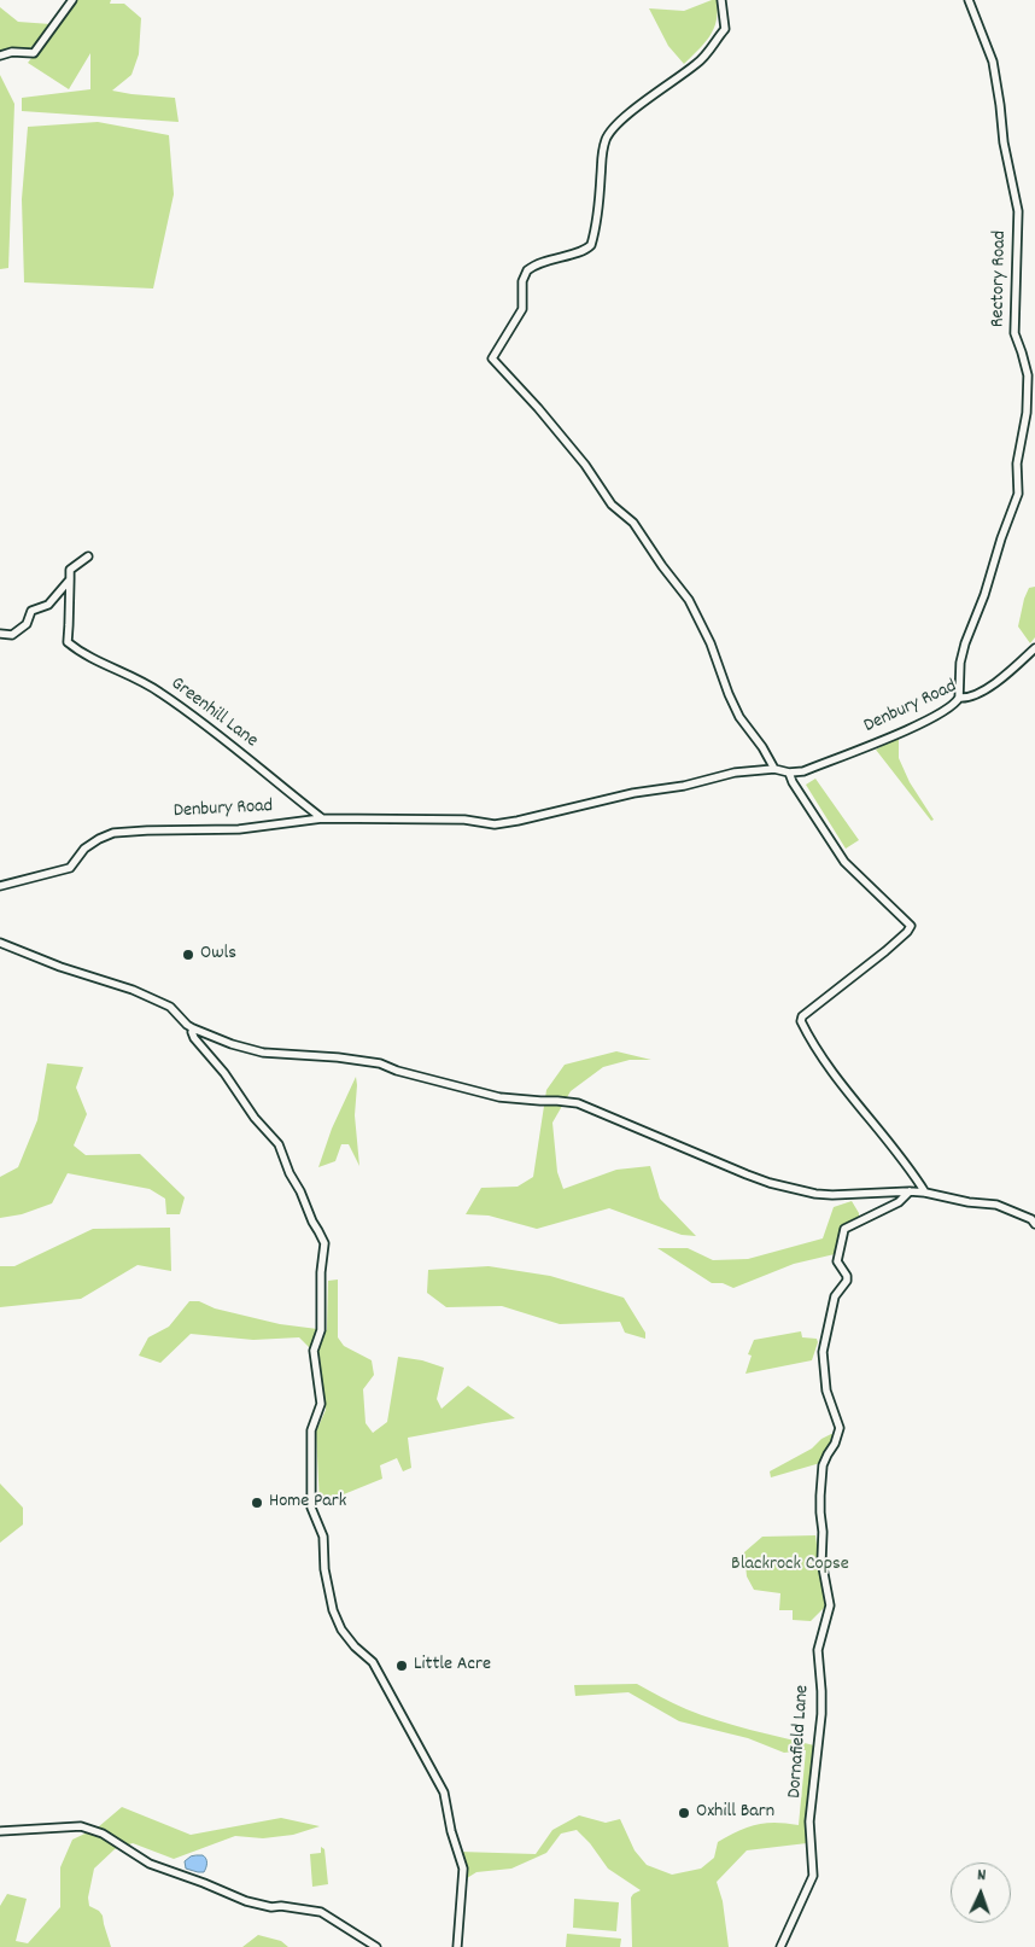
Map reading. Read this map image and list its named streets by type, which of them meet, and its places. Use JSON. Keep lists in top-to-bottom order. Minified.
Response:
{"streets":{"street":["Rectory Road","Denbury Road","Greenhill Lane","Dornafield Lane"]},"crossings":[["Rectory Road","Denbury Road"],["Denbury Road","Greenhill Lane"]],"parks":["Blackrock Copse"],"places":["Owls","Home Park","Little Acre","Oxhill Barn"],"north":"top"}
